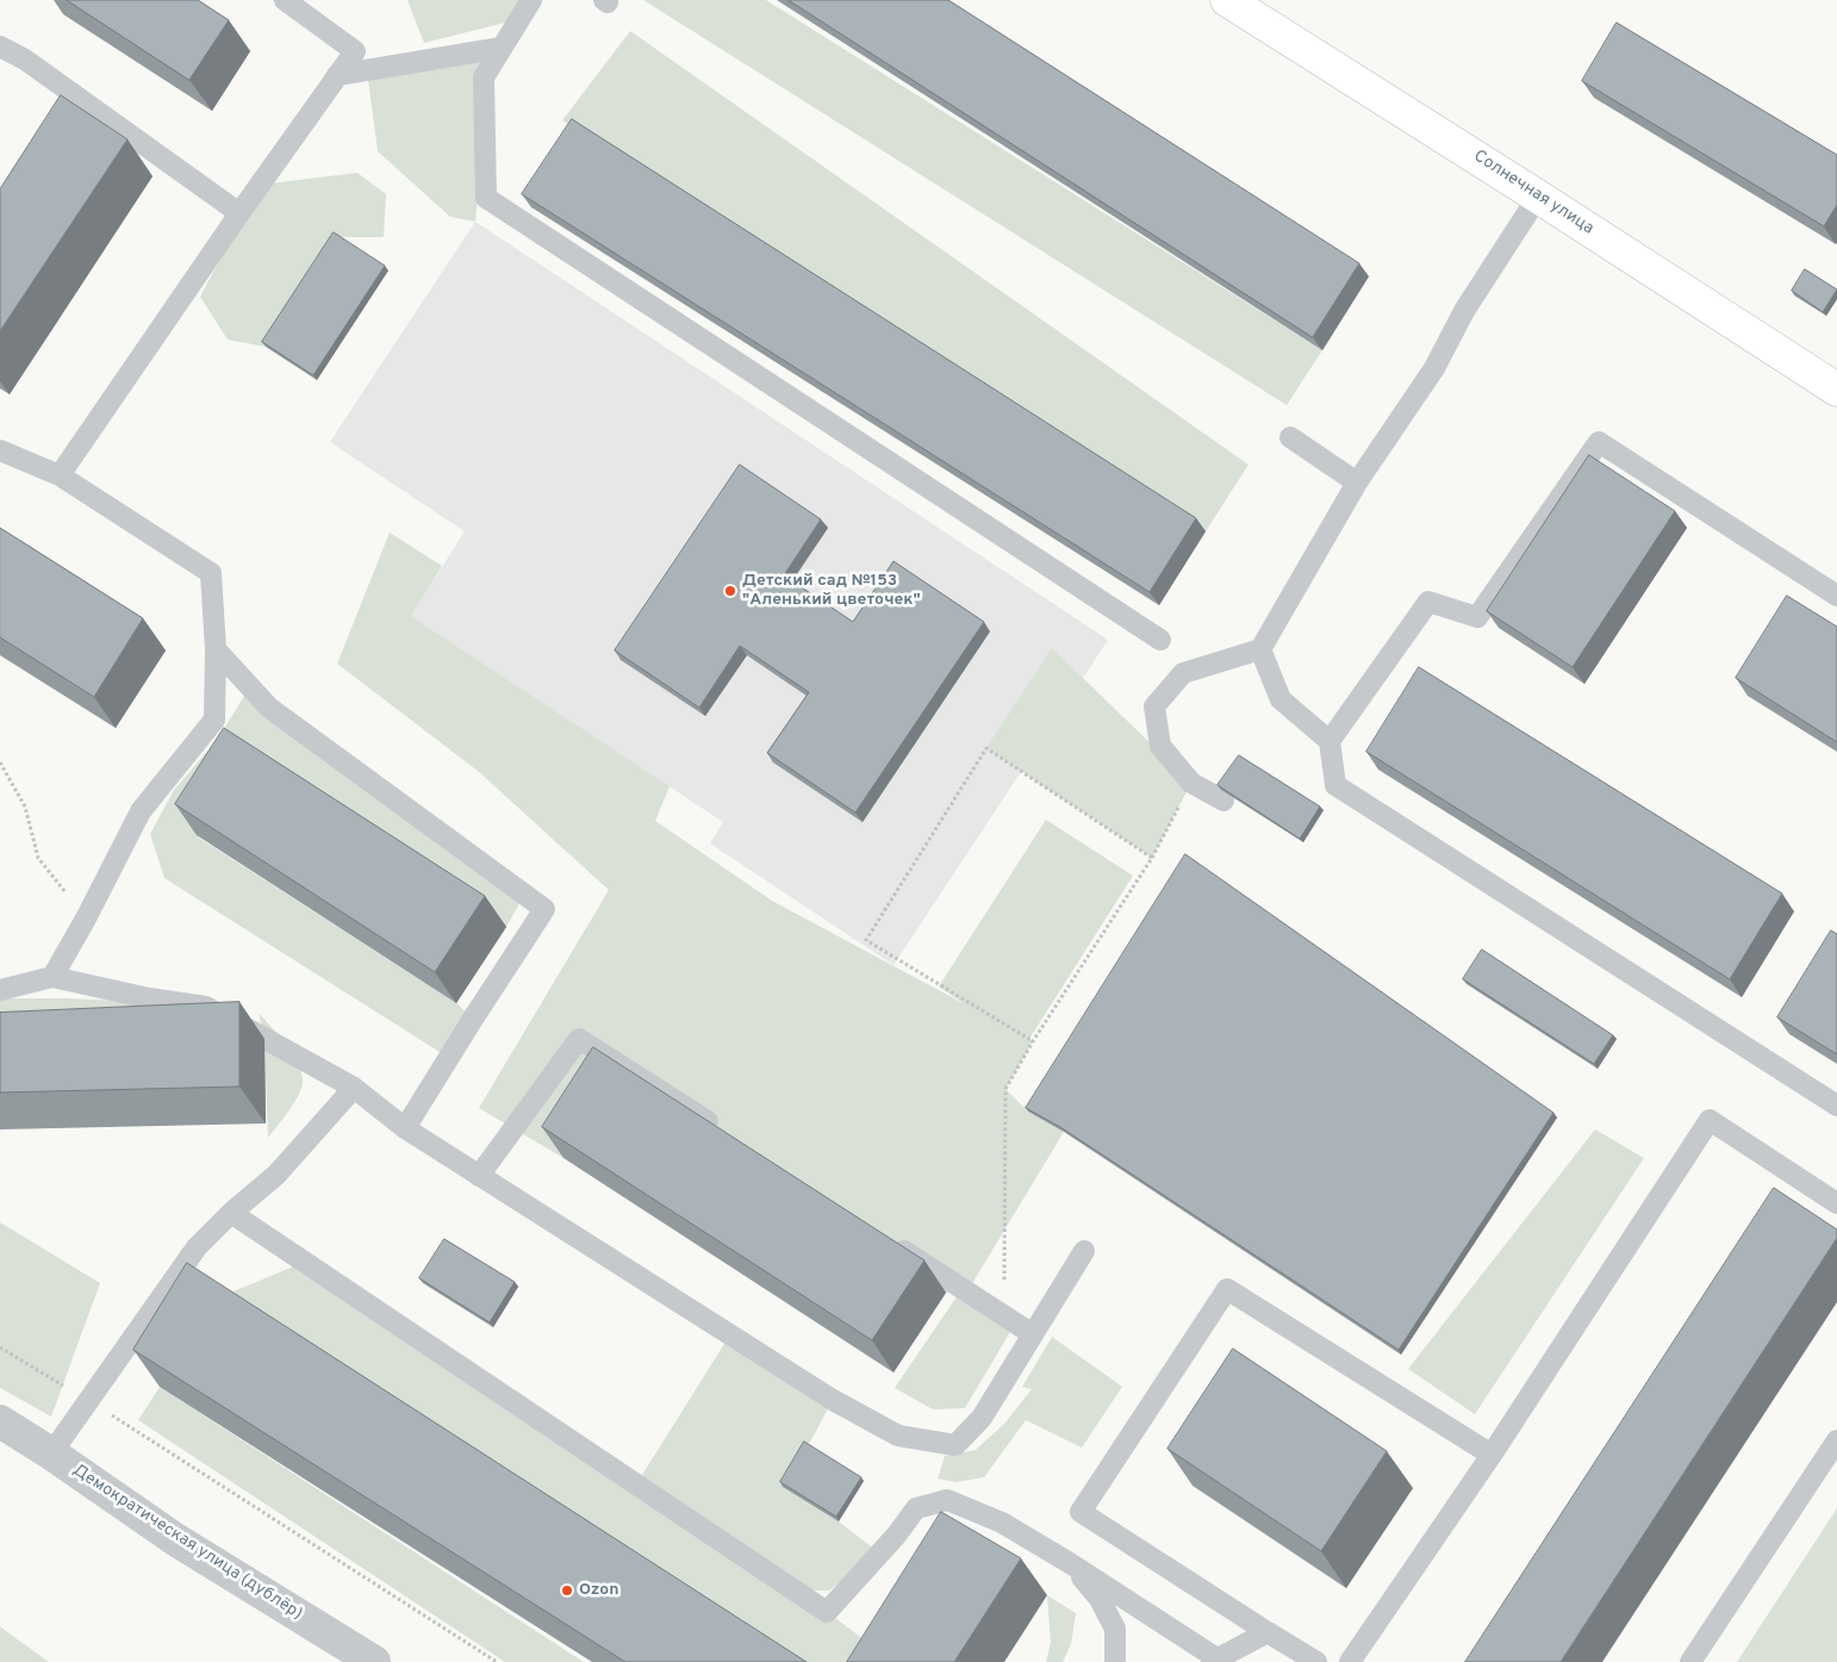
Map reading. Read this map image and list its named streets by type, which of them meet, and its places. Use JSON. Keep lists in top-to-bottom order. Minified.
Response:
{"streets":{"main road":["Солнечная улица"],"street":["Демократическая улица (дублёр)"]},"places":["Детский сад №153 \"Аленький цветочек\"","Ozon"]}
